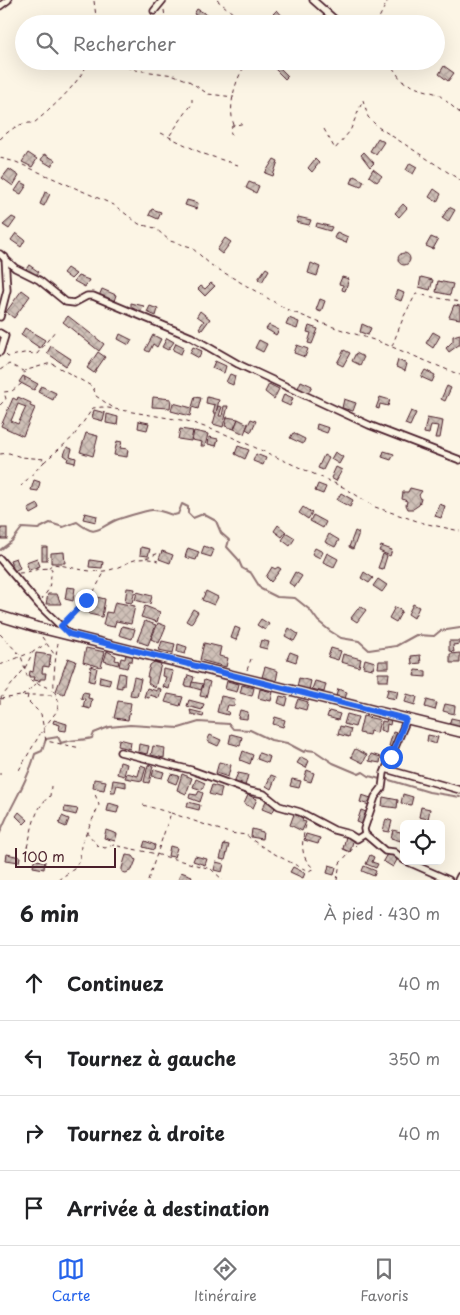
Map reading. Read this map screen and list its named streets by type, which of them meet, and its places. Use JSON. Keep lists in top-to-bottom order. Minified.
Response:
{"scale_bar":"100 m","page":{"search":"Rechercher","scale":"100 m","heading":["6 min","À pied · 430 m"],"list":[["Continuez","40 m"],["Tournez à gauche","350 m"],["Tournez à droite","40 m"],"Arrivée à destination"],"nav":["Carte","Itinéraire","Favoris"]}}
